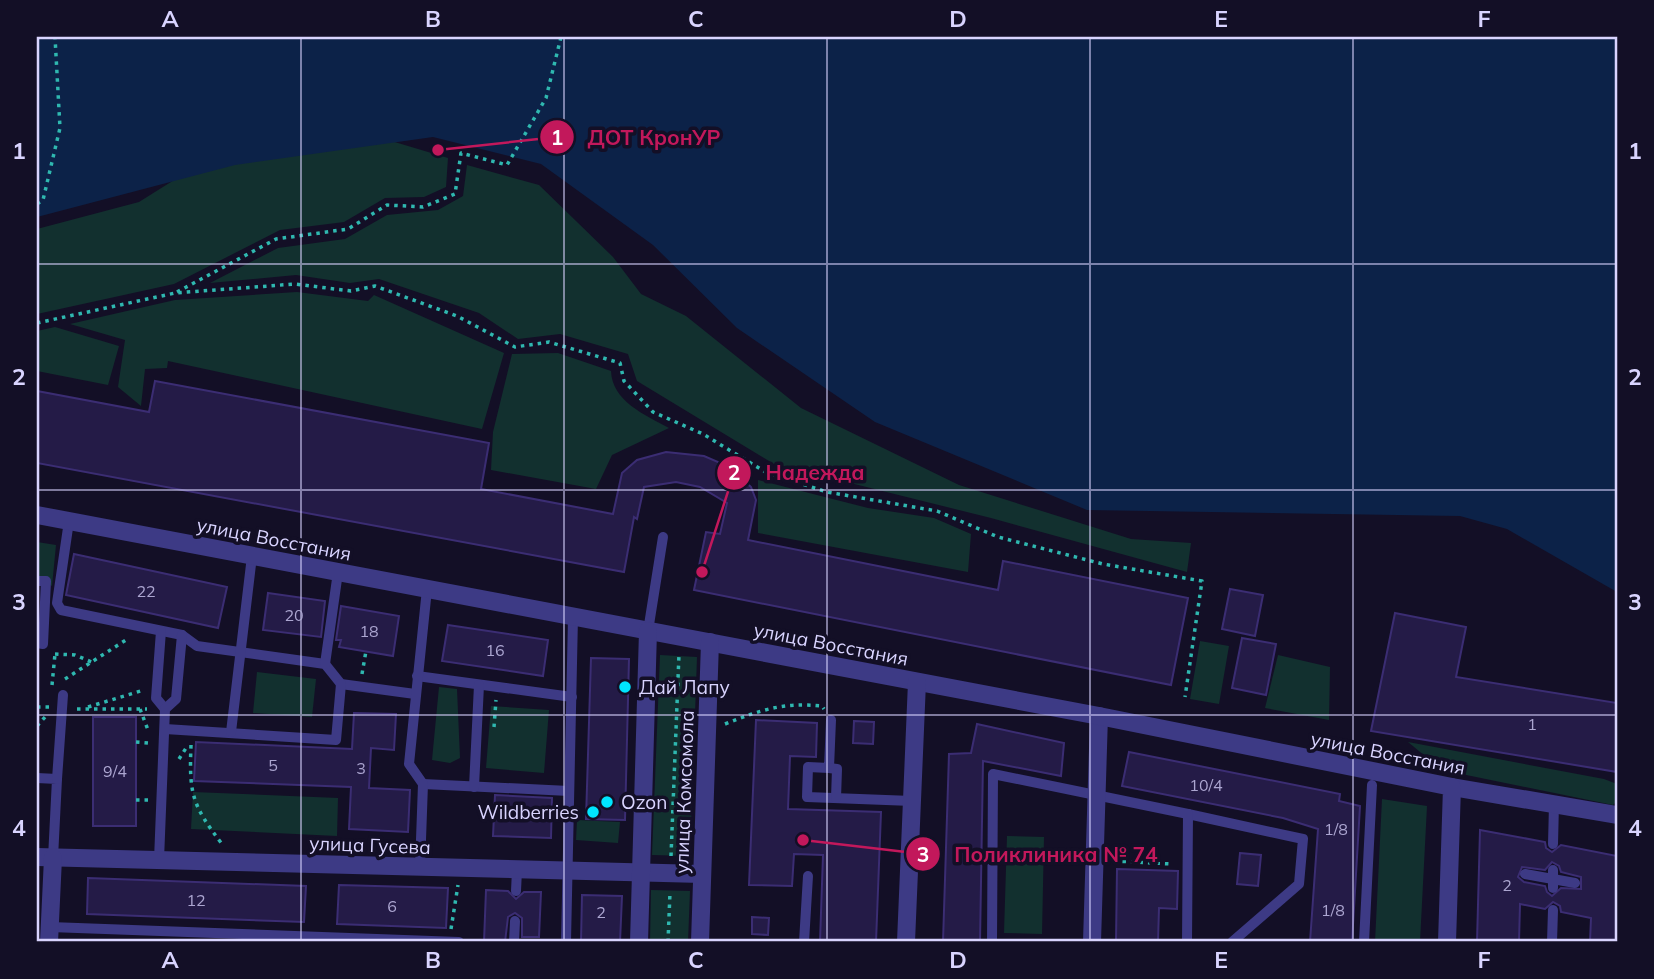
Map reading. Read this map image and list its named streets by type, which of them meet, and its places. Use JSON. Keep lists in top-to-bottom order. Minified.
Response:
{"streets":{"street":["улица Восстания","улица Комсомола","улица Гусева"]},"crossings":[["улица Восстания","улица Комсомола"],["улица Комсомола","улица Гусева"]],"places":["ДОТ КронУР","Надежда","Дай Лапу","Ozon","Wildberries","Поликлиника № 74"],"house_numbers":["22","20","18","16","1","5","3","9/4","10/4","1/8","2","12","6","1/8","2"],"grid":{"columns":["A","B","C","D","E","F"],"rows":["1","2","3","4"]}}
